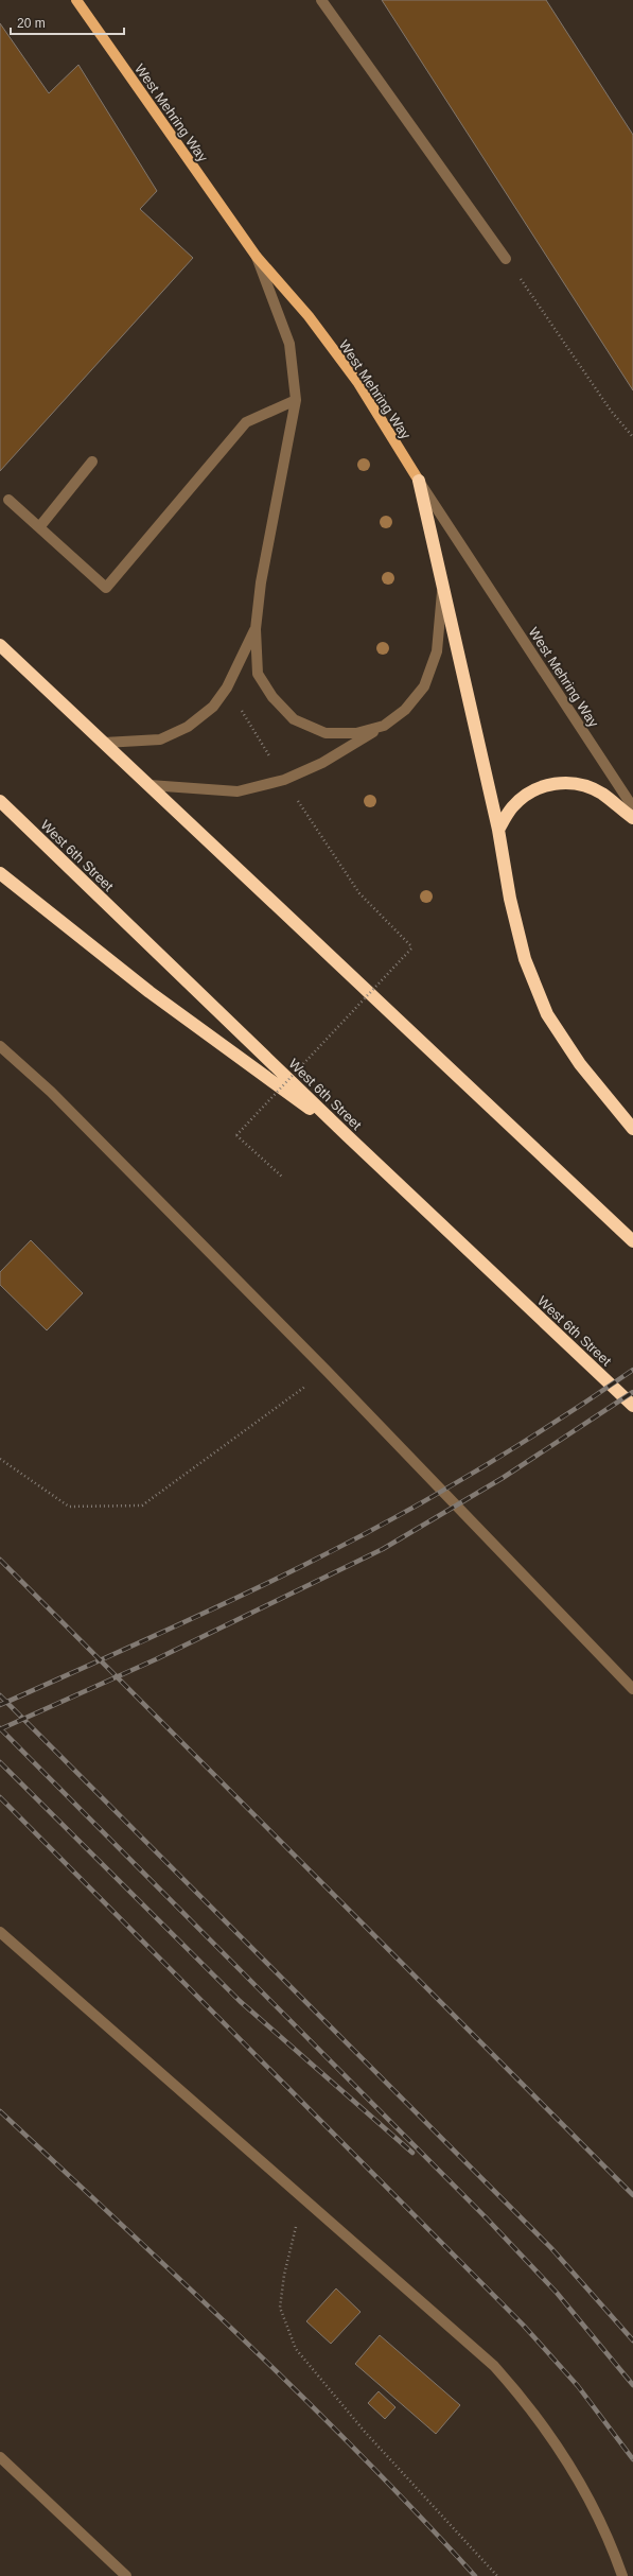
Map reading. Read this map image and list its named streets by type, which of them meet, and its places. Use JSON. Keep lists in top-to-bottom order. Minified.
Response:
{"streets":{"highway":["West 6th Street"],"main road":["West Mehring Way"]},"scale_bar":"20 m"}
